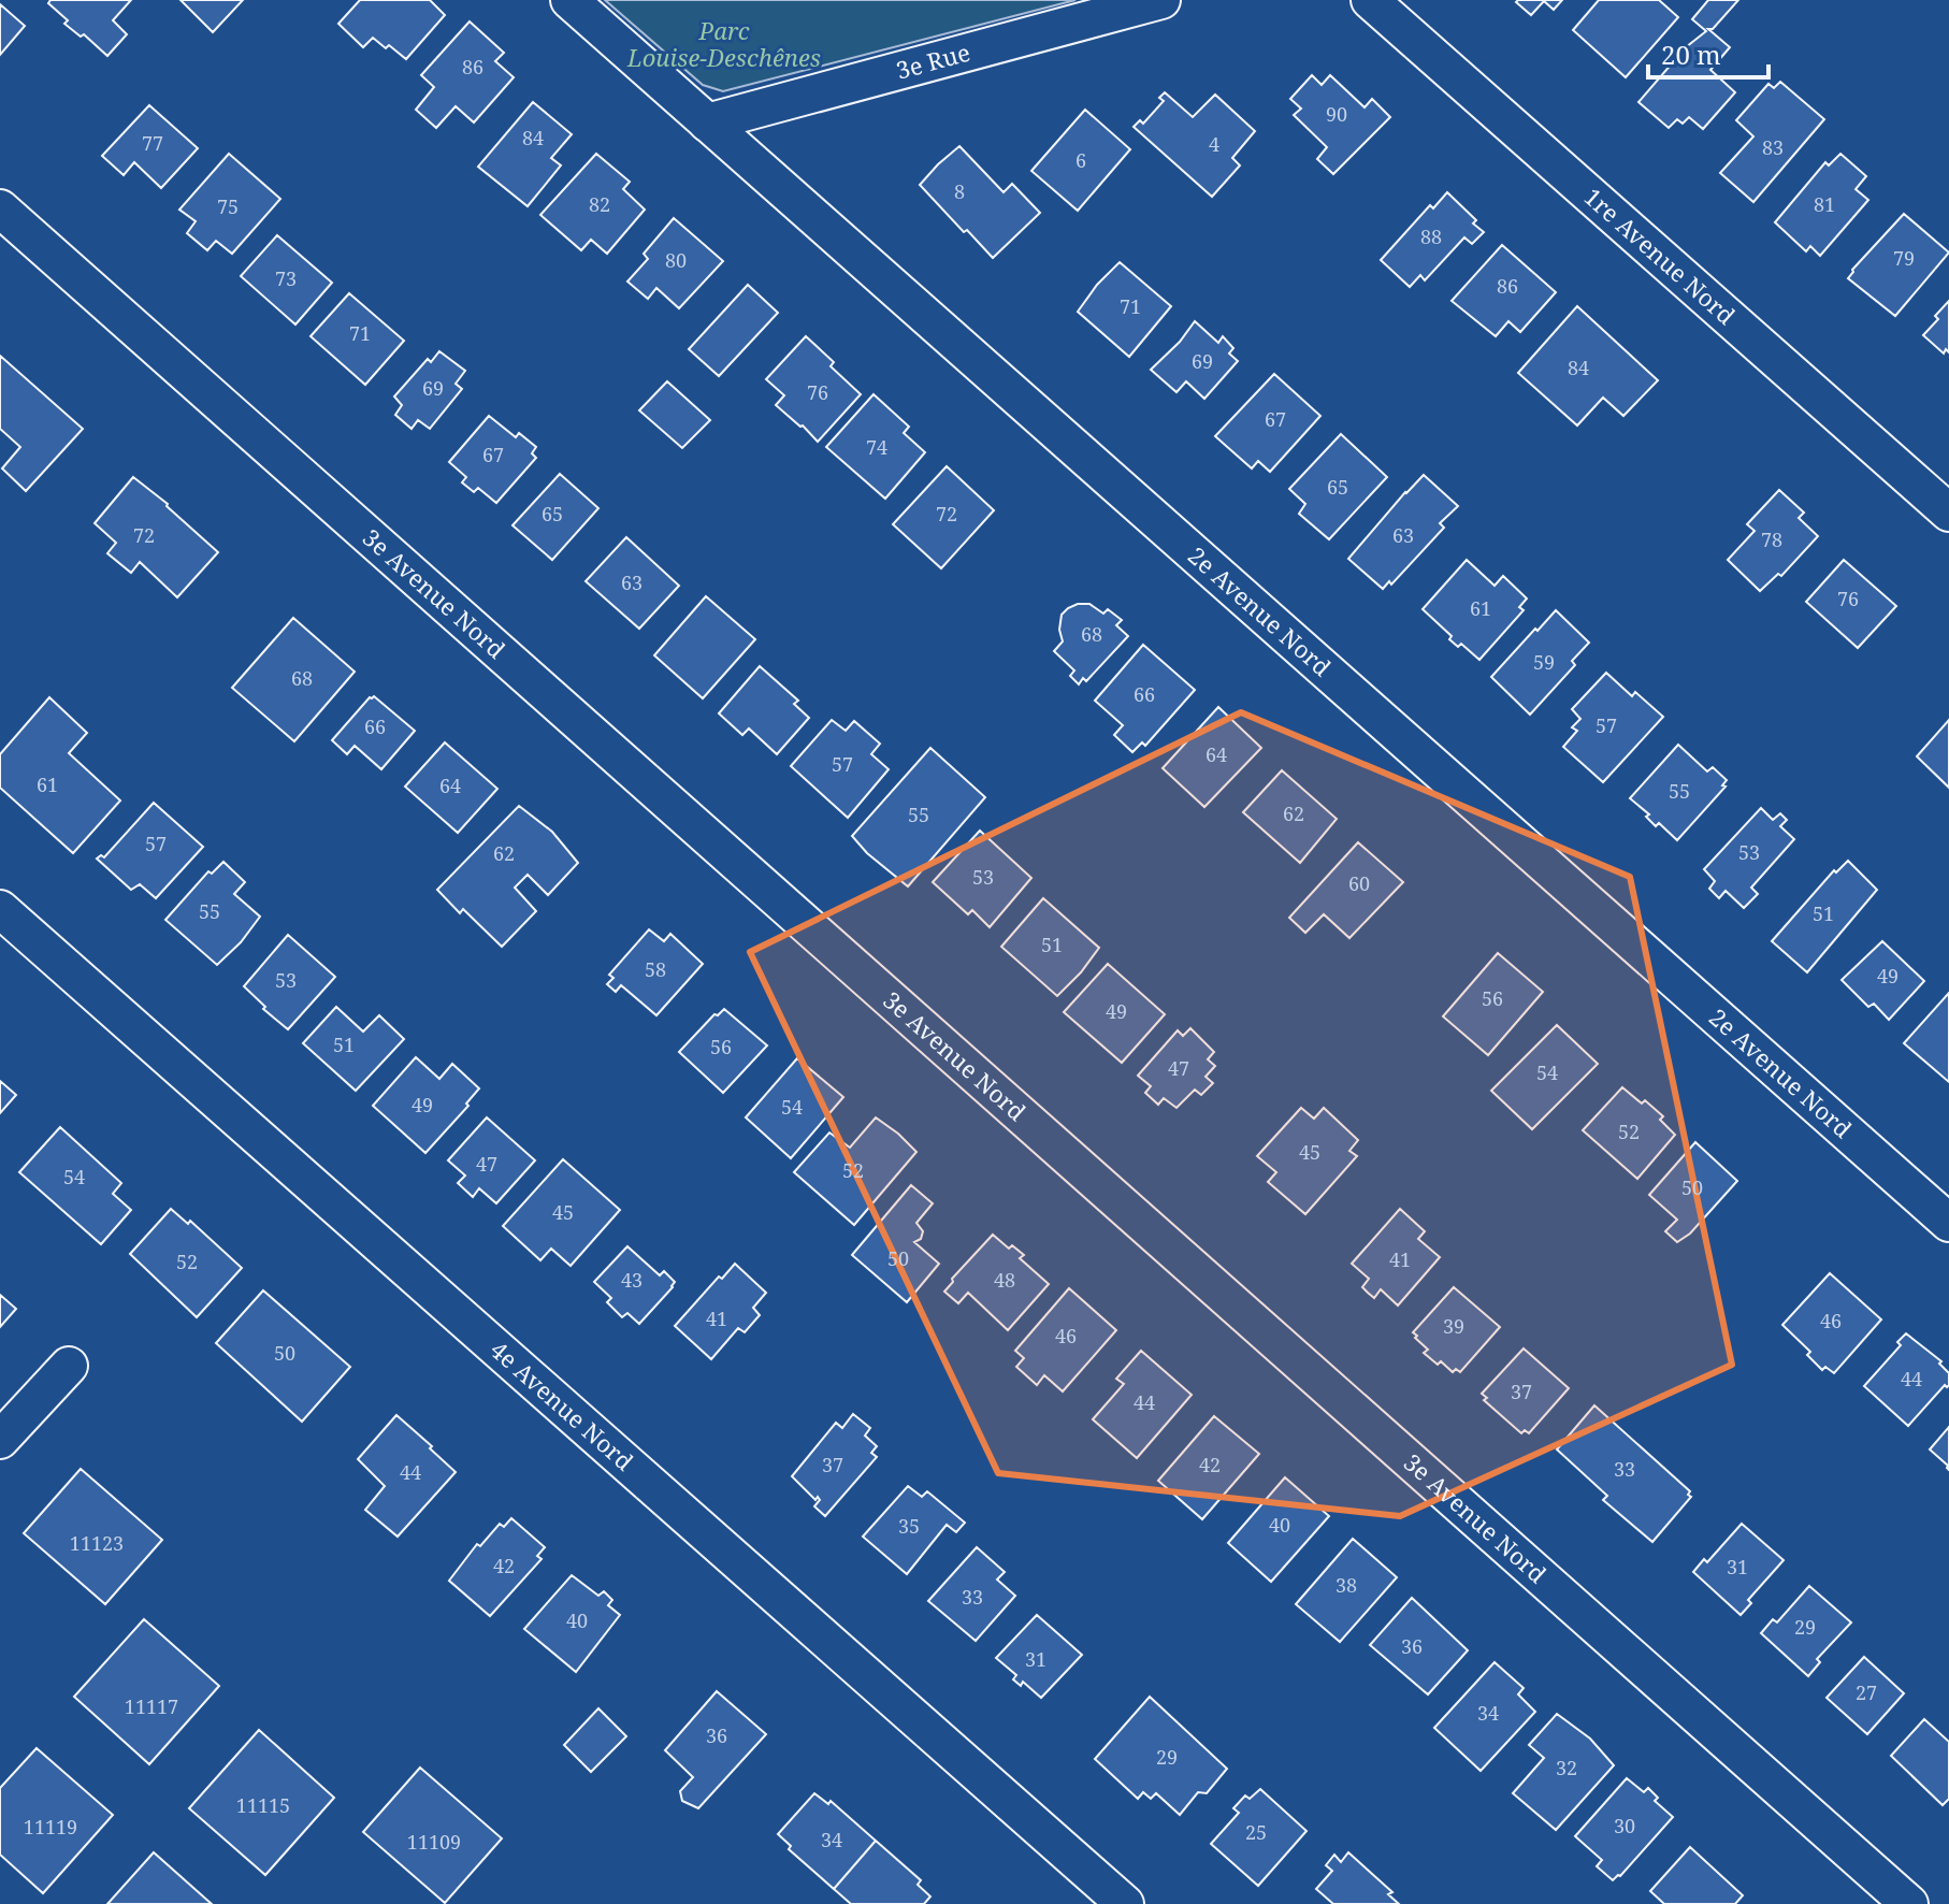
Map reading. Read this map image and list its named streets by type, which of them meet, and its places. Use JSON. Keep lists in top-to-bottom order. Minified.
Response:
{"streets":{"street":["3e Rue","1re Avenue Nord","3e Avenue Nord","2e Avenue Nord","4e Avenue Nord"]},"crossings":[["3e Rue","2e Avenue Nord"]],"parks":["Parc Louise-Deschênes"],"house_numbers":["86","90","84","77","4","83","6","8","82","81","75","88","79","80","73","86","71","71","69","84","69","76","67","74","67","65","65","72","72","63","78","63","76","61","68","59","68","66","57","66","64","57","61","64","55","62","55","57","53","62","53","60","55","51","51","58","49","53","56","49","51","56","47","54","49","54","52","45","47","52","54","50","45","50","41","52","43","48","41","46","39","46","50","44","37","44","37","42","33","44","40","35","11123","42","31","38","33","40","29","36","31","27","11117","34","36","29","32","11115","30","11119","25","34","11109"],"scale_bar":"20 m"}
